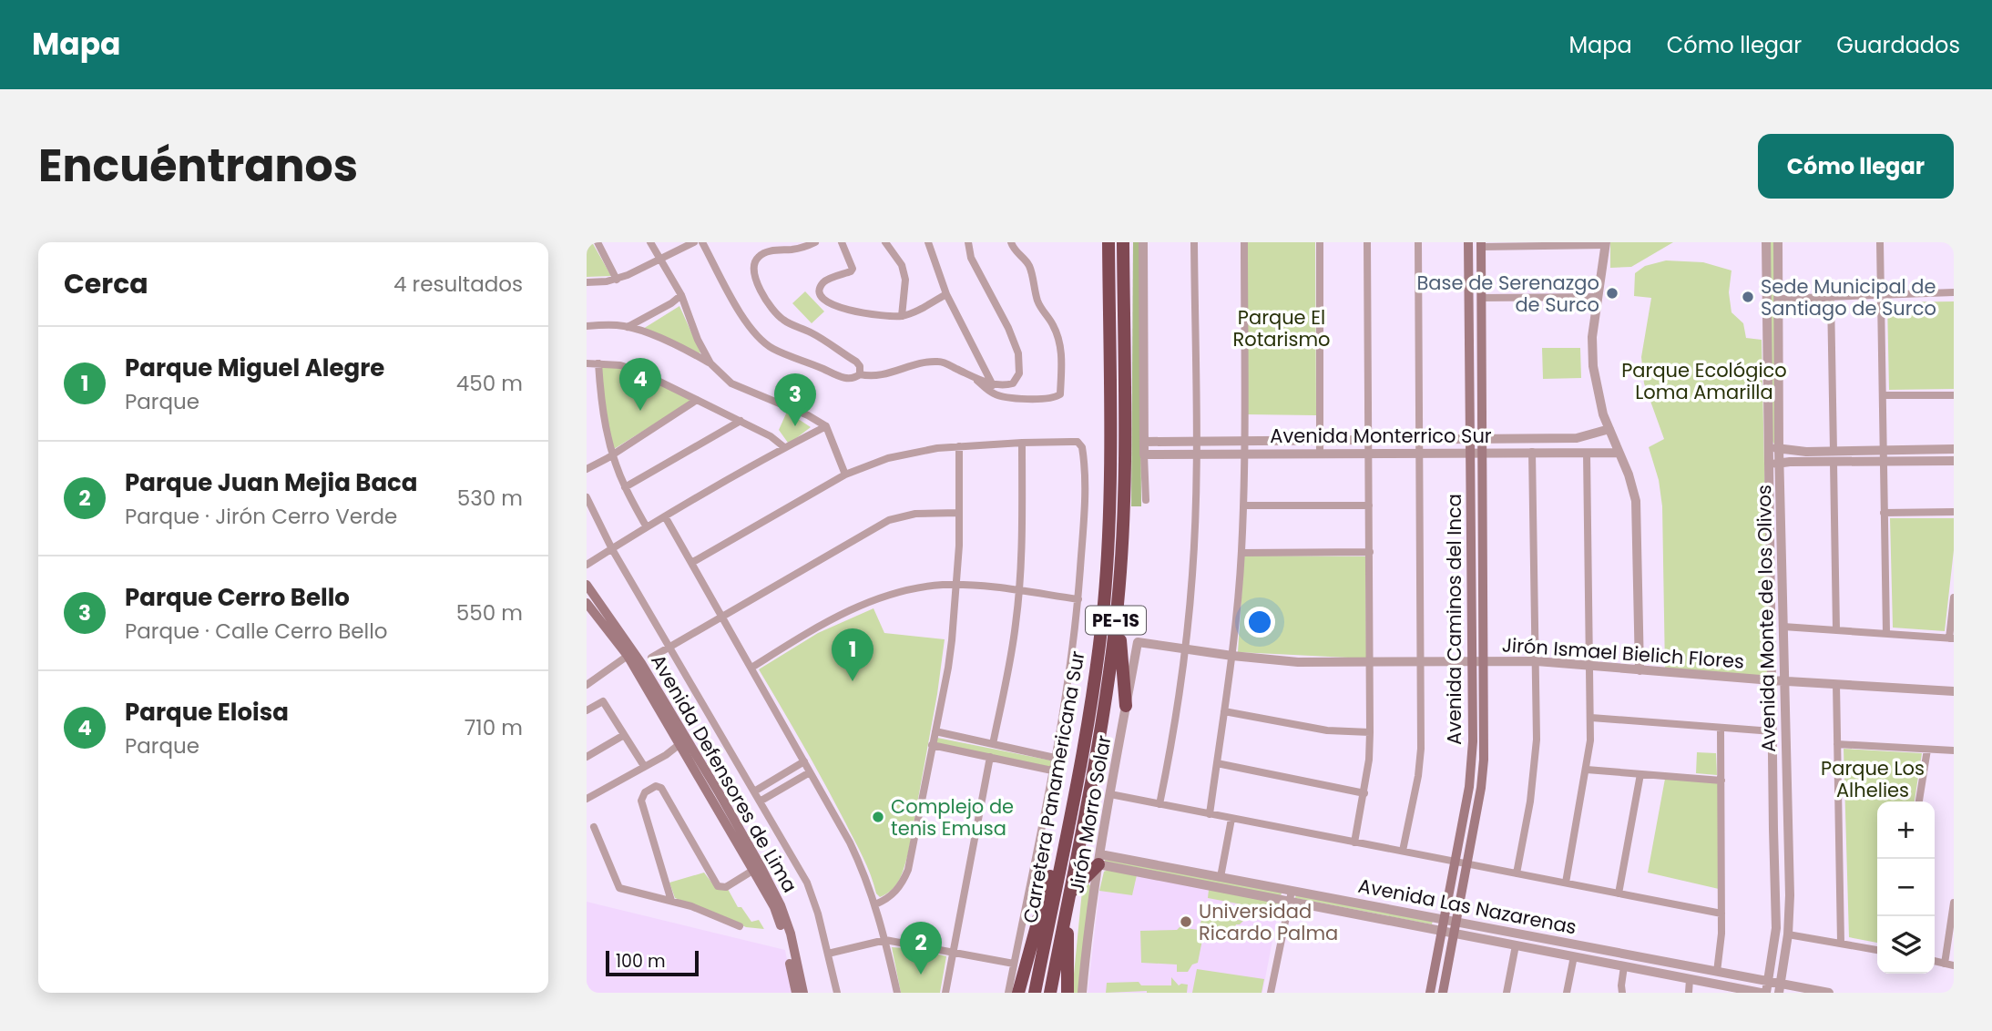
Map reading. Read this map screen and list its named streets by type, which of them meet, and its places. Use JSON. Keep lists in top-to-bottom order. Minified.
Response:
{"streets":{"highway":["PE-1S","Carretera Panamericana Sur"],"main road":["Avenida Caminos del Inca","Avenida Defensores de Lima"],"street":["Avenida Monterrico Sur","Avenida Monte de los Olivos","Jirón Ismael Bielich Flores","Jirón Morro Solar","Avenida Las Nazarenas"]},"crossings":[["Avenida Monterrico Sur","Avenida Caminos del Inca"],["Avenida Monte de los Olivos","Jirón Ismael Bielich Flores"],["Avenida Monte de los Olivos","Avenida Las Nazarenas"],["Avenida Caminos del Inca","Jirón Ismael Bielich Flores"],["Avenida Caminos del Inca","Avenida Las Nazarenas"],["Jirón Ismael Bielich Flores","Jirón Morro Solar"],["Jirón Morro Solar","Avenida Las Nazarenas"]],"parks":["Parque El Rotarismo","Parque Ecológico Loma Amarilla","Parque Los Alhelies"],"places":["Base de Serenazgo de Surco","Sede Municipal de Santiago de Surco","Complejo de tenis Emusa","Universidad Ricardo Palma"],"scale_bar":"100 m","page":{"header":"Mapa","nav":["Mapa","Cómo llegar","Guardados"],"title":"Encuéntranos","buttons":"Cómo llegar","heading":["Cerca","4 resultados"],"list":[{"mark":"1","name":"Parque Miguel Alegre","note":"Parque","value":"450 m"},{"mark":"2","name":"Parque Juan Mejia Baca","note":"Parque · Jirón Cerro Verde","value":"530 m"},{"mark":"3","name":"Parque Cerro Bello","note":"Parque · Calle Cerro Bello","value":"550 m"},{"mark":"4","name":"Parque Eloisa","note":"Parque","value":"710 m"}],"pins":["4","3","1","2"],"map_buttons":["+","−"],"scale":"100 m"}}
